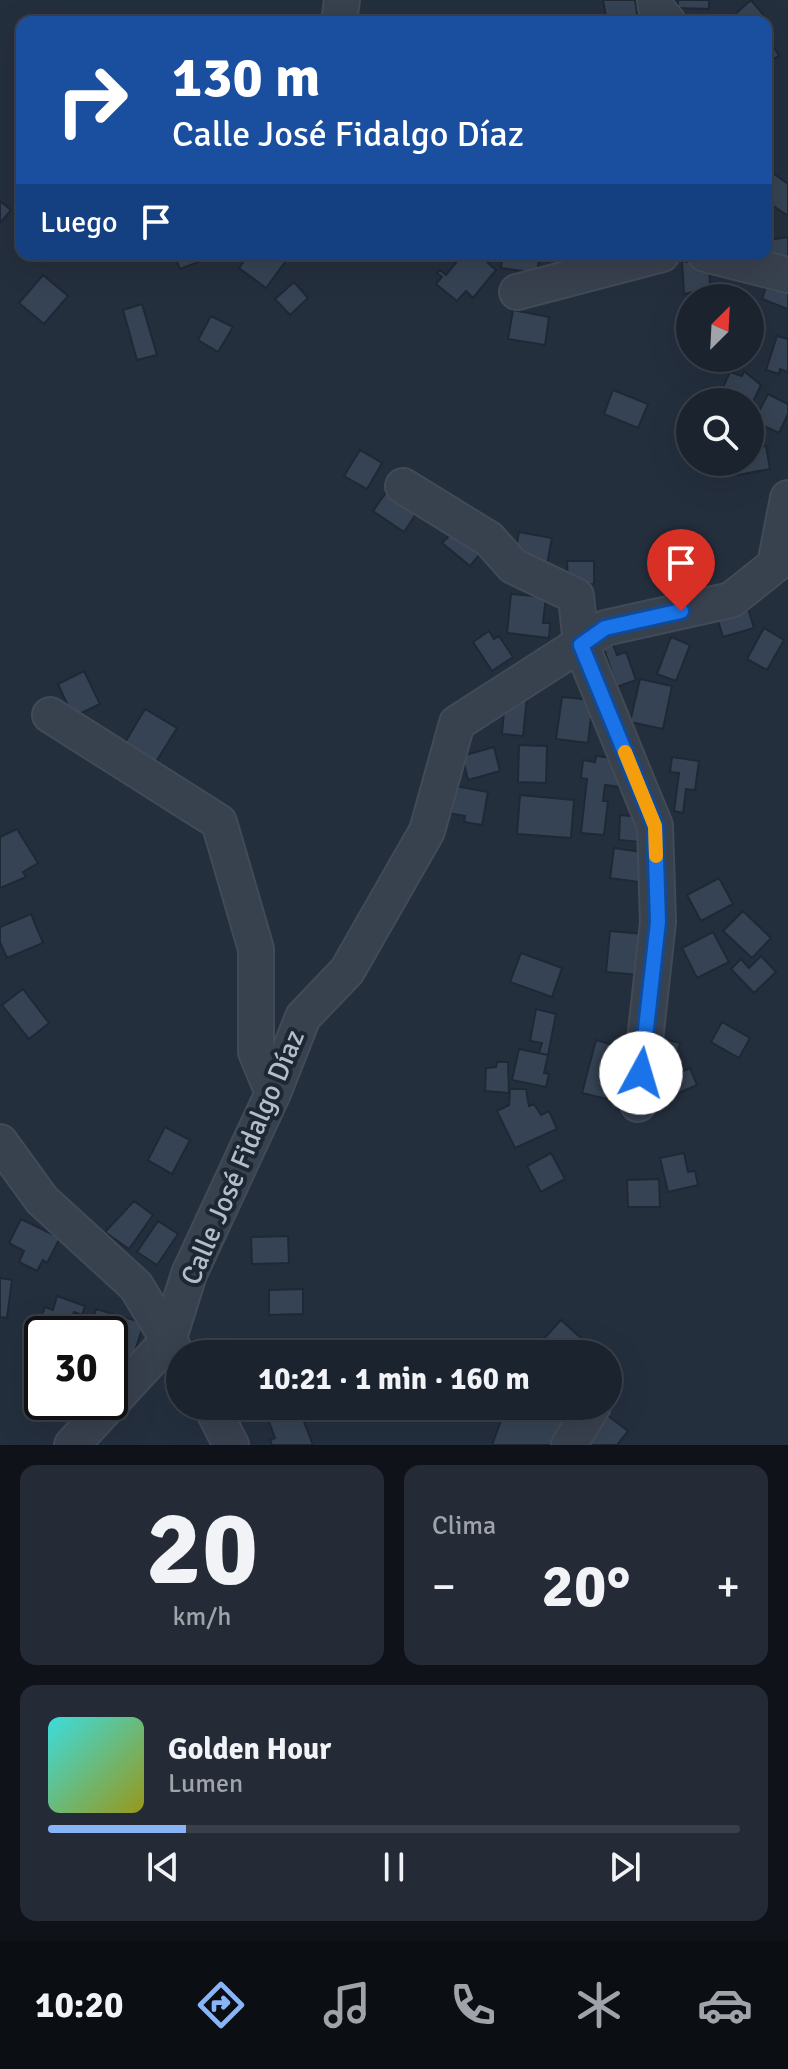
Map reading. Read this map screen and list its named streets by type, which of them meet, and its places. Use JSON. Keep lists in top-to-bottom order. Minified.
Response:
{"streets":{"street":["Calle José Fidalgo Díaz"]},"north":"top right","page":{"turn":["130 m","Calle José Fidalgo Díaz"],"then":"Luego","limit":"30","trip":"10:21 · 1 min · 160 m","tile":[["20","km/h"],"Clima"],"heat":["−","20°","+"],"song":["Golden Hour","Lumen"],"tabs":"10:20"}}
